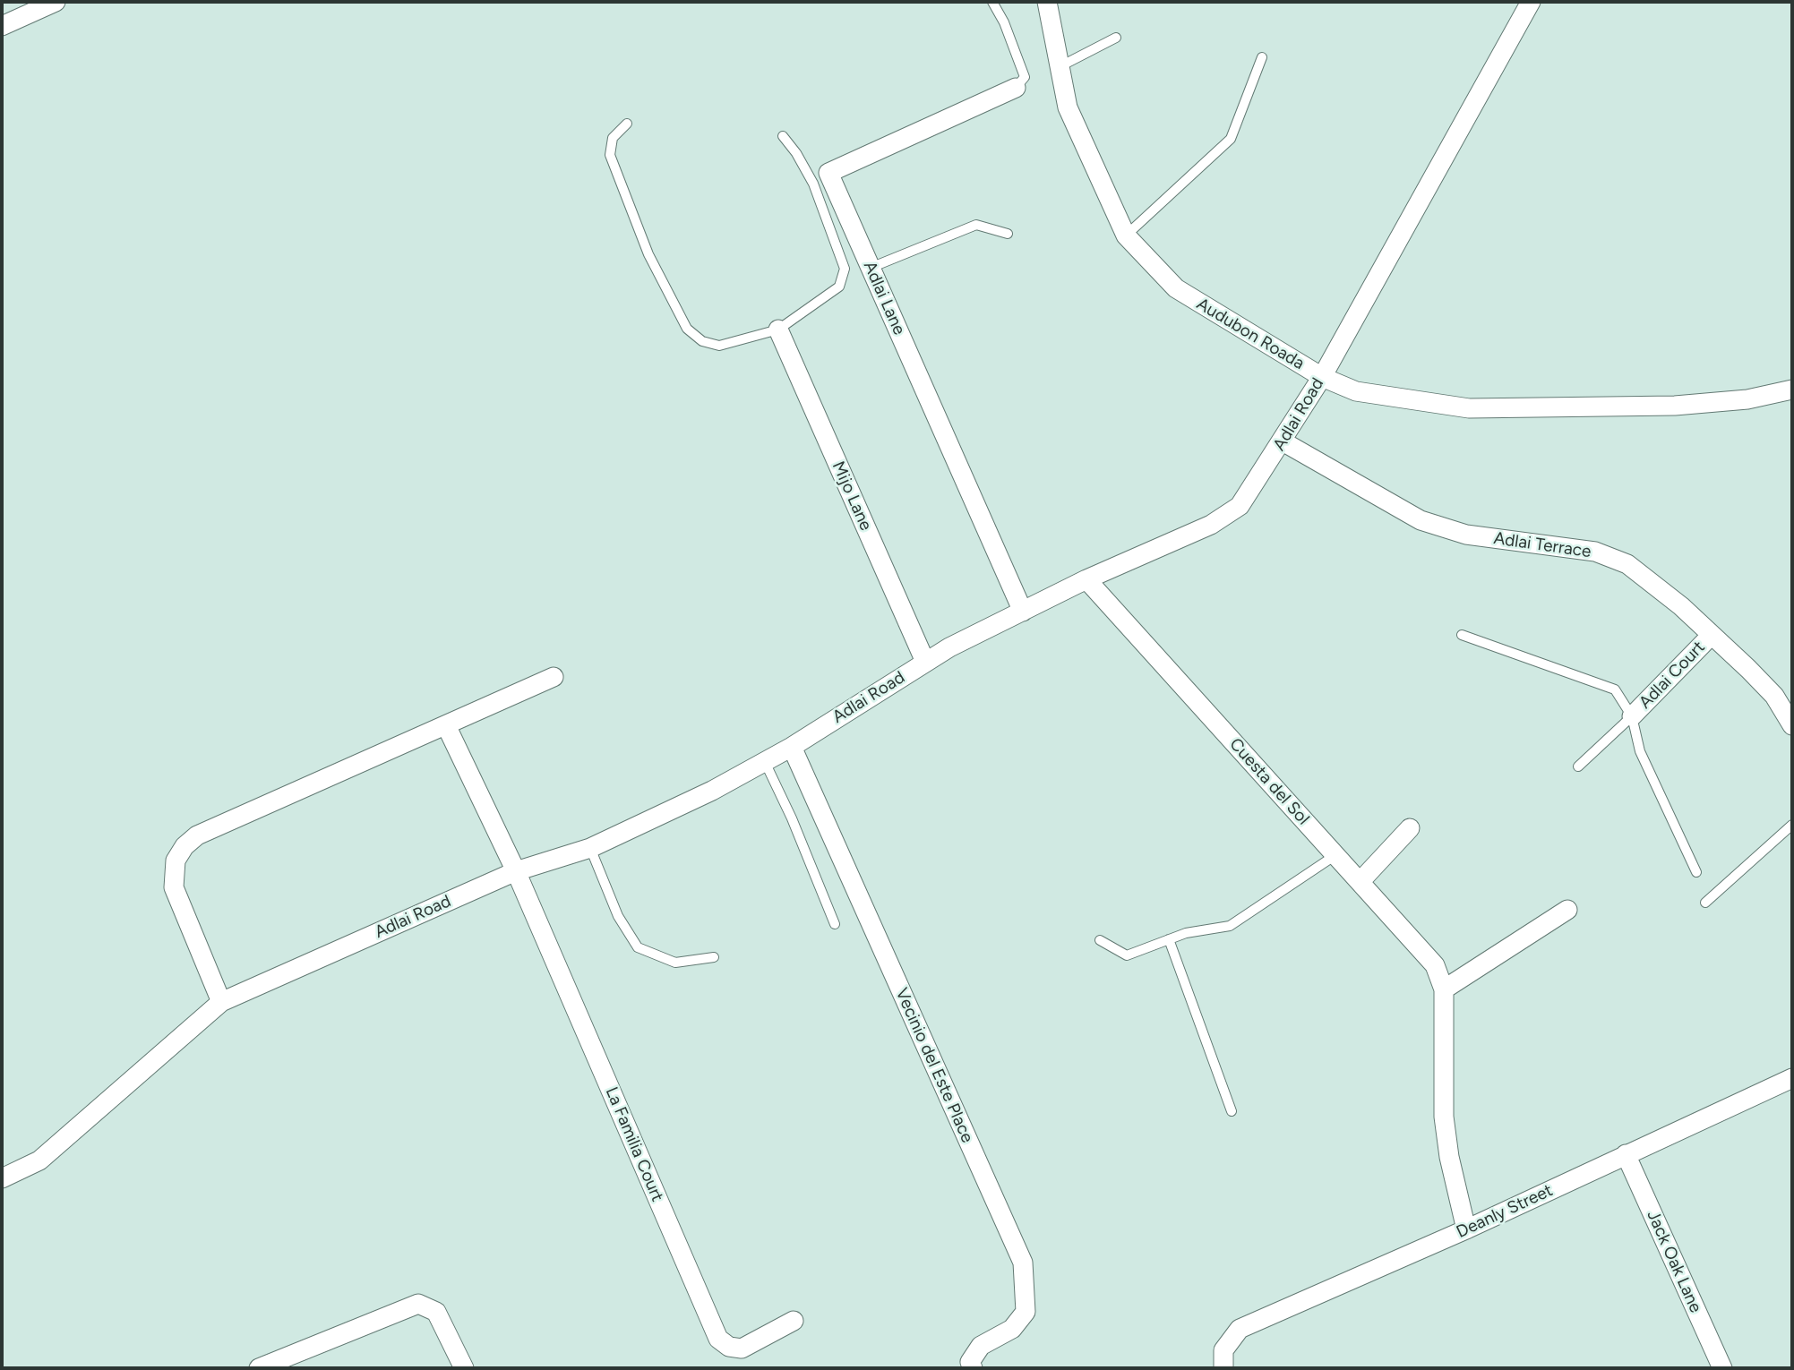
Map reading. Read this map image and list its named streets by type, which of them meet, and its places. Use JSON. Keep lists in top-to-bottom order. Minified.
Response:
{"streets":{"street":["Adlai Lane","Audubon Roada","Adlai Road","Mijo Lane","Adlai Terrace","Adlai Court","Cuesta del Sol","Vecinio del Este Place","La Familia Court","Deanly Street","Jack Oak Lane"]},"crossings":[["Adlai Lane","Adlai Road"],["Audubon Roada","Adlai Road"],["Adlai Road","Mijo Lane"],["Adlai Road","Adlai Terrace"],["Adlai Road","Cuesta del Sol"],["Adlai Road","Vecinio del Este Place"],["Adlai Road","La Familia Court"],["Adlai Terrace","Adlai Court"],["Cuesta del Sol","Deanly Street"],["Deanly Street","Jack Oak Lane"]]}
